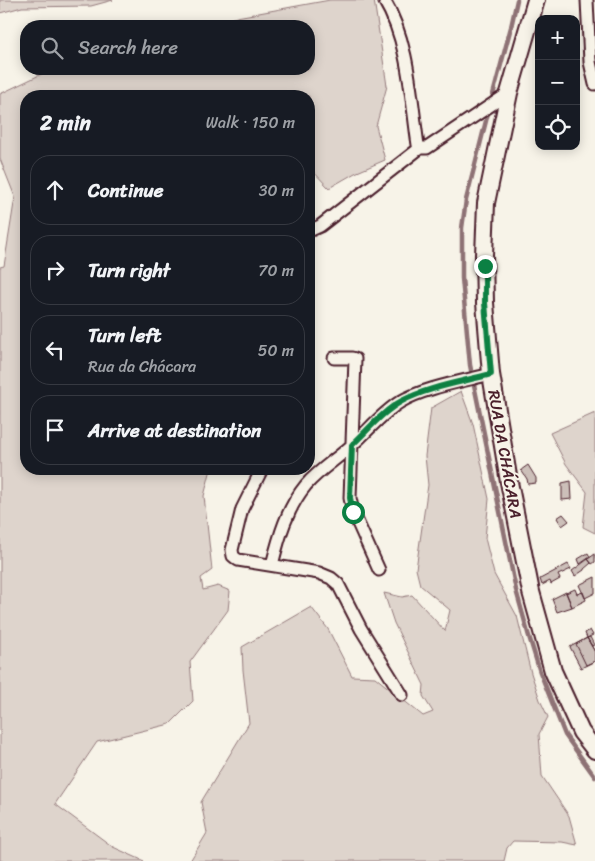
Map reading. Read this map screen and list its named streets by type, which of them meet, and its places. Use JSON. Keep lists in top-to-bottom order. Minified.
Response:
{"streets":{"street":["RUA DA CHÁCARA"]},"page":{"map_buttons":["+","−"],"search":"Search here","heading":["2 min","Walk · 150 m"],"list":[["Continue","30 m"],["Turn right","70 m"],["Turn left","Rua da Chácara","50 m"],"Arrive at destination"]}}
